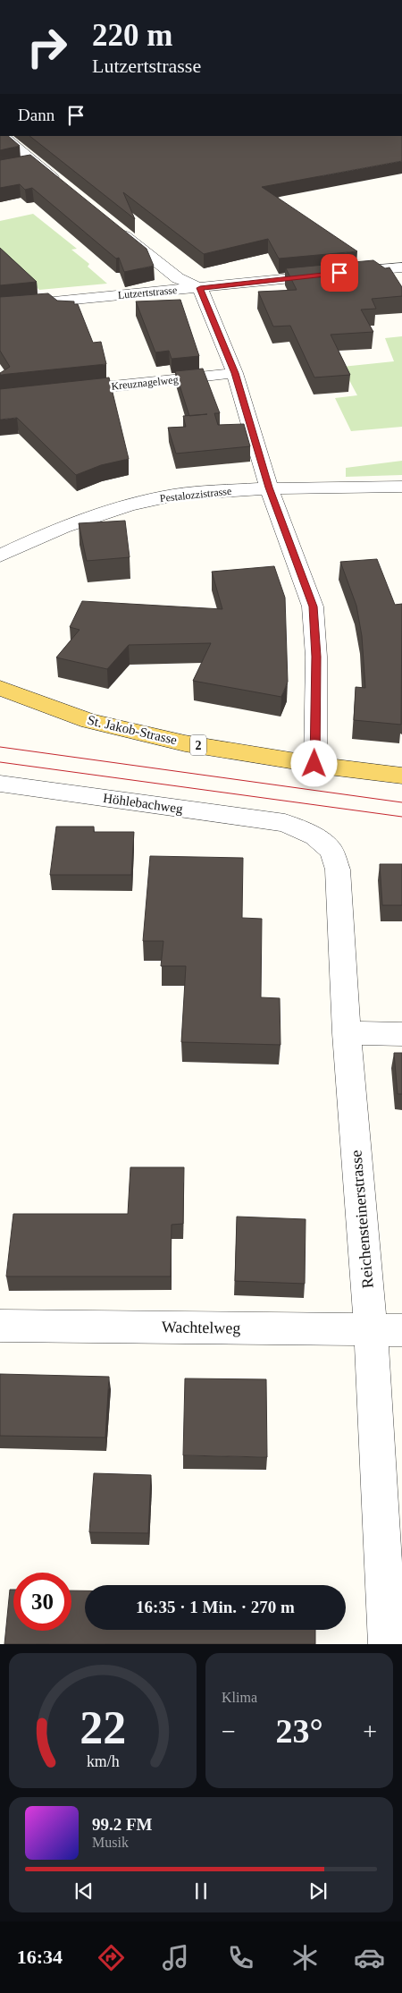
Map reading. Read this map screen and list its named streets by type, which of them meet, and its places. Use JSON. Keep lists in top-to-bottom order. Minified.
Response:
{"streets":{"main road":["St. Jakob-Strasse","2"],"street":["Lutzertstrasse","Kreuznagelweg","Pestalozzistrasse","Höhlebachweg","Reichensteinerstrasse","Wachtelweg"]},"crossings":[["Höhlebachweg","Reichensteinerstrasse"],["Reichensteinerstrasse","Wachtelweg"]],"page":{"turn":["220 m","Lutzertstrasse"],"then":"Dann","limit":"30","trip":"16:35 · 1 Min. · 270 m","tile":"Klima","heat":["−","23°","+"],"song":["99.2 FM","Musik"],"tabs":"16:34","gauge":["22","km/h"]}}
